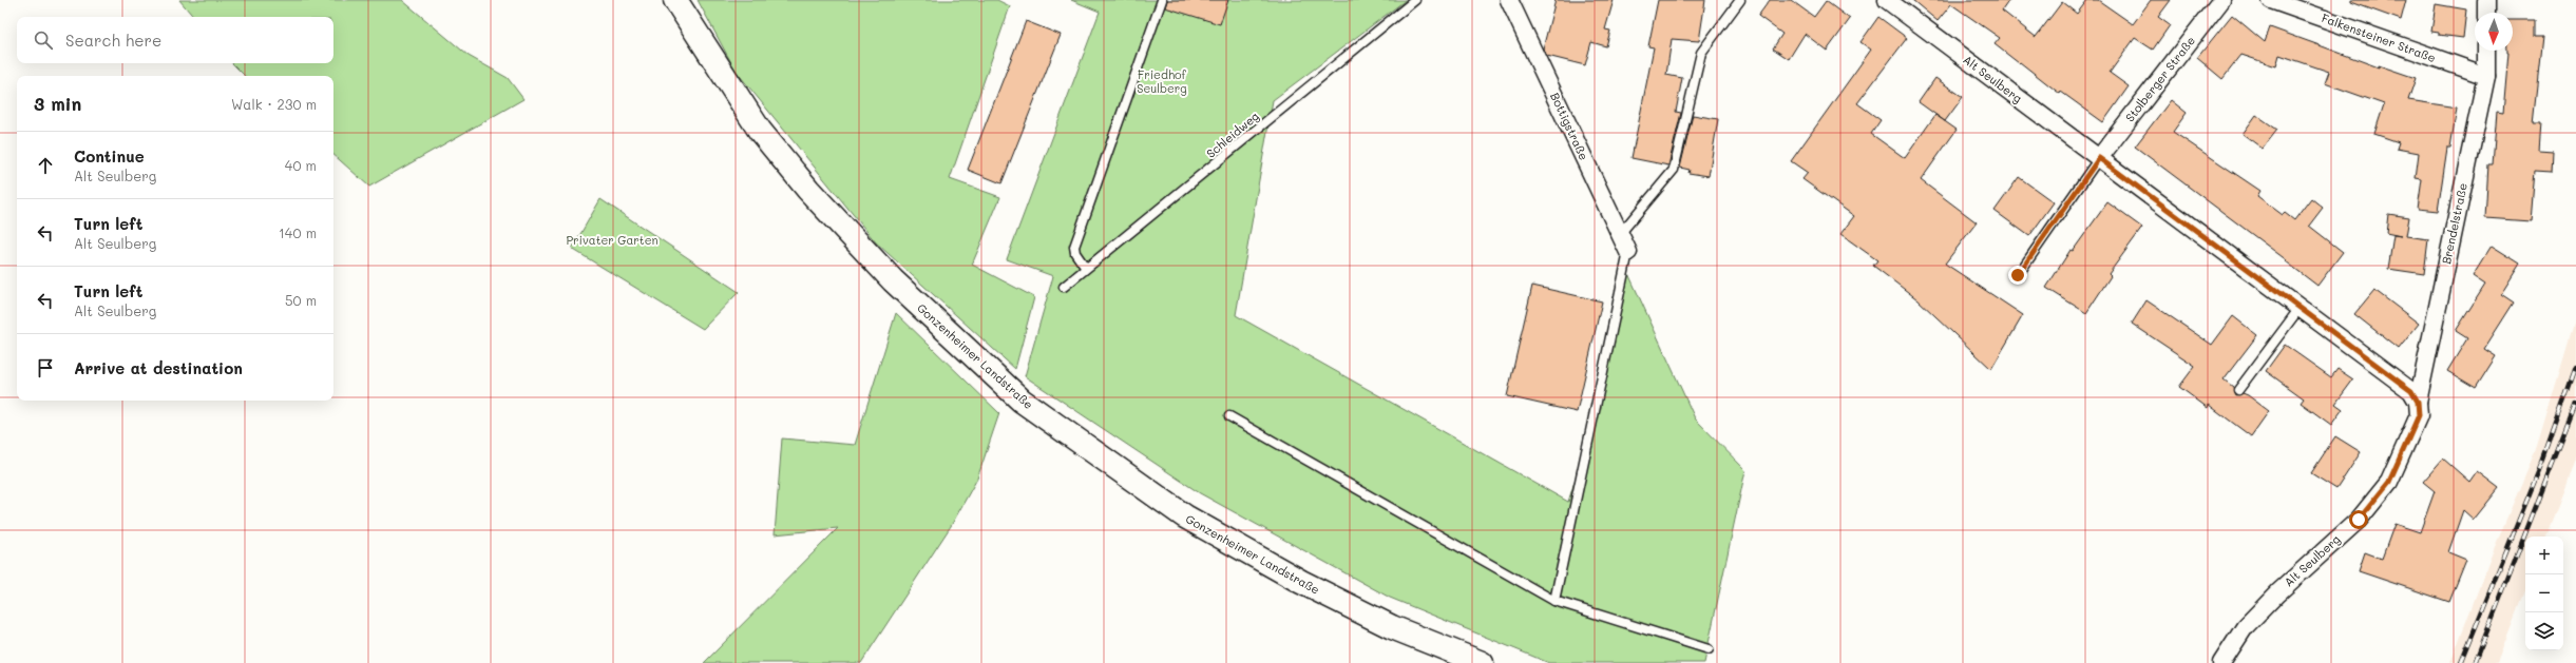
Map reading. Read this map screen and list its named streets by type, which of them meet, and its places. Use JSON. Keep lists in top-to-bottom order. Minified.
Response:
{"streets":{"street":["Falkensteiner Straße","Alt Seulberg","Stolberger Straße","Bottigstraße","Brendelstraße","Gonzenheimer Landstraße"],"lane":["Schleidweg"]},"crossings":[["Falkensteiner Straße","Brendelstraße"],["Alt Seulberg","Stolberger Straße"],["Alt Seulberg","Brendelstraße"]],"parks":["Friedhof Seulberg","Privater Garten"],"north":"bottom","page":{"search":"Search here","heading":["3 min","Walk · 230 m"],"list":[["Continue","Alt Seulberg","40 m"],["Turn left","Alt Seulberg","140 m"],["Turn left","Alt Seulberg","50 m"],"Arrive at destination"],"map_buttons":["+","−"]}}
